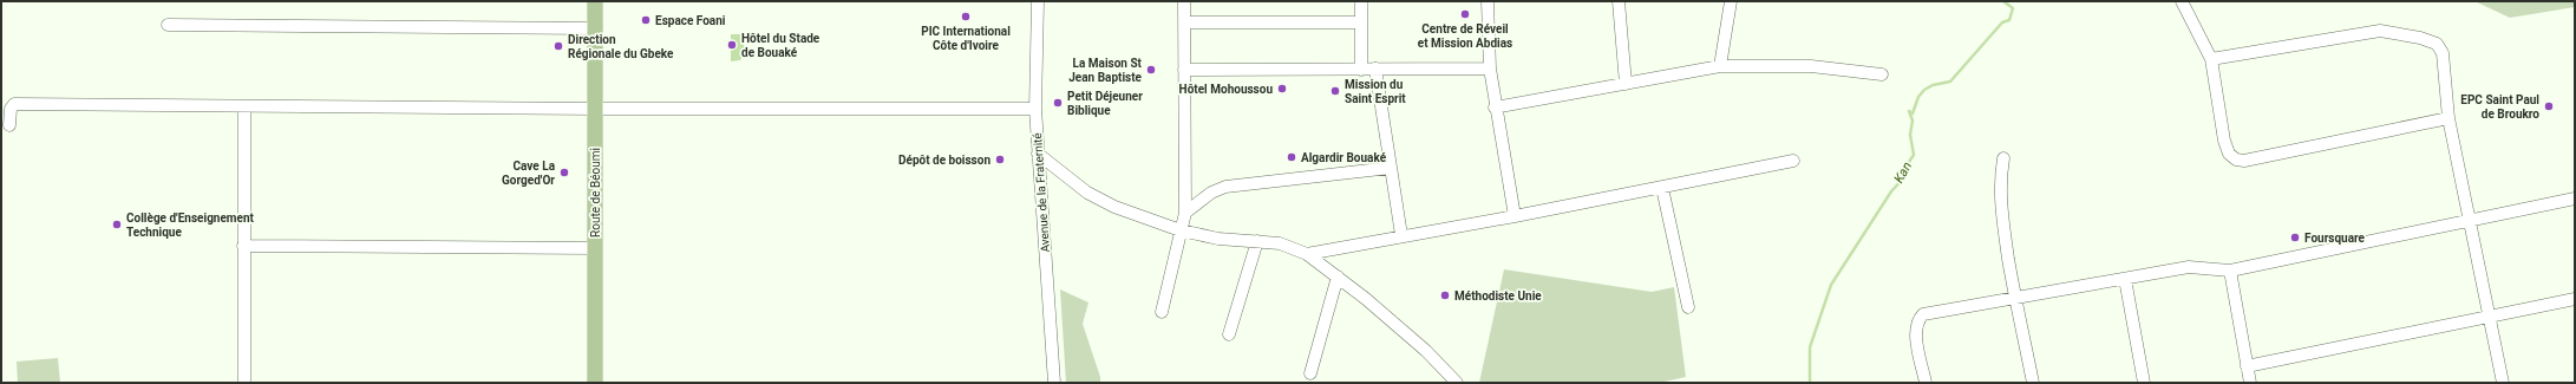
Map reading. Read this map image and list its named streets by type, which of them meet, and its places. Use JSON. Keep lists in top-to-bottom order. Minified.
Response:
{"streets":{"main road":["Route de Béoumi"],"street":["Avenue de la Fraternité"]},"water":["Kan"],"places":["Centre de Réveil et Mission Abdias","PIC International Côte d'Ivoire","Espace Foani","Hôtel du Stade de Bouaké","Direction Régionale du Gbeke","La Maison St Jean Baptiste","Hôtel Mohoussou","Mission du Saint Esprit","Petit Déjeuner Biblique","EPC Saint Paul de Broukro","Algardir Bouaké","Dépôt de boisson","Cave La Gorged'Or","Collège d'Enseignement Technique","Foursquare","Méthodiste Unie"]}
